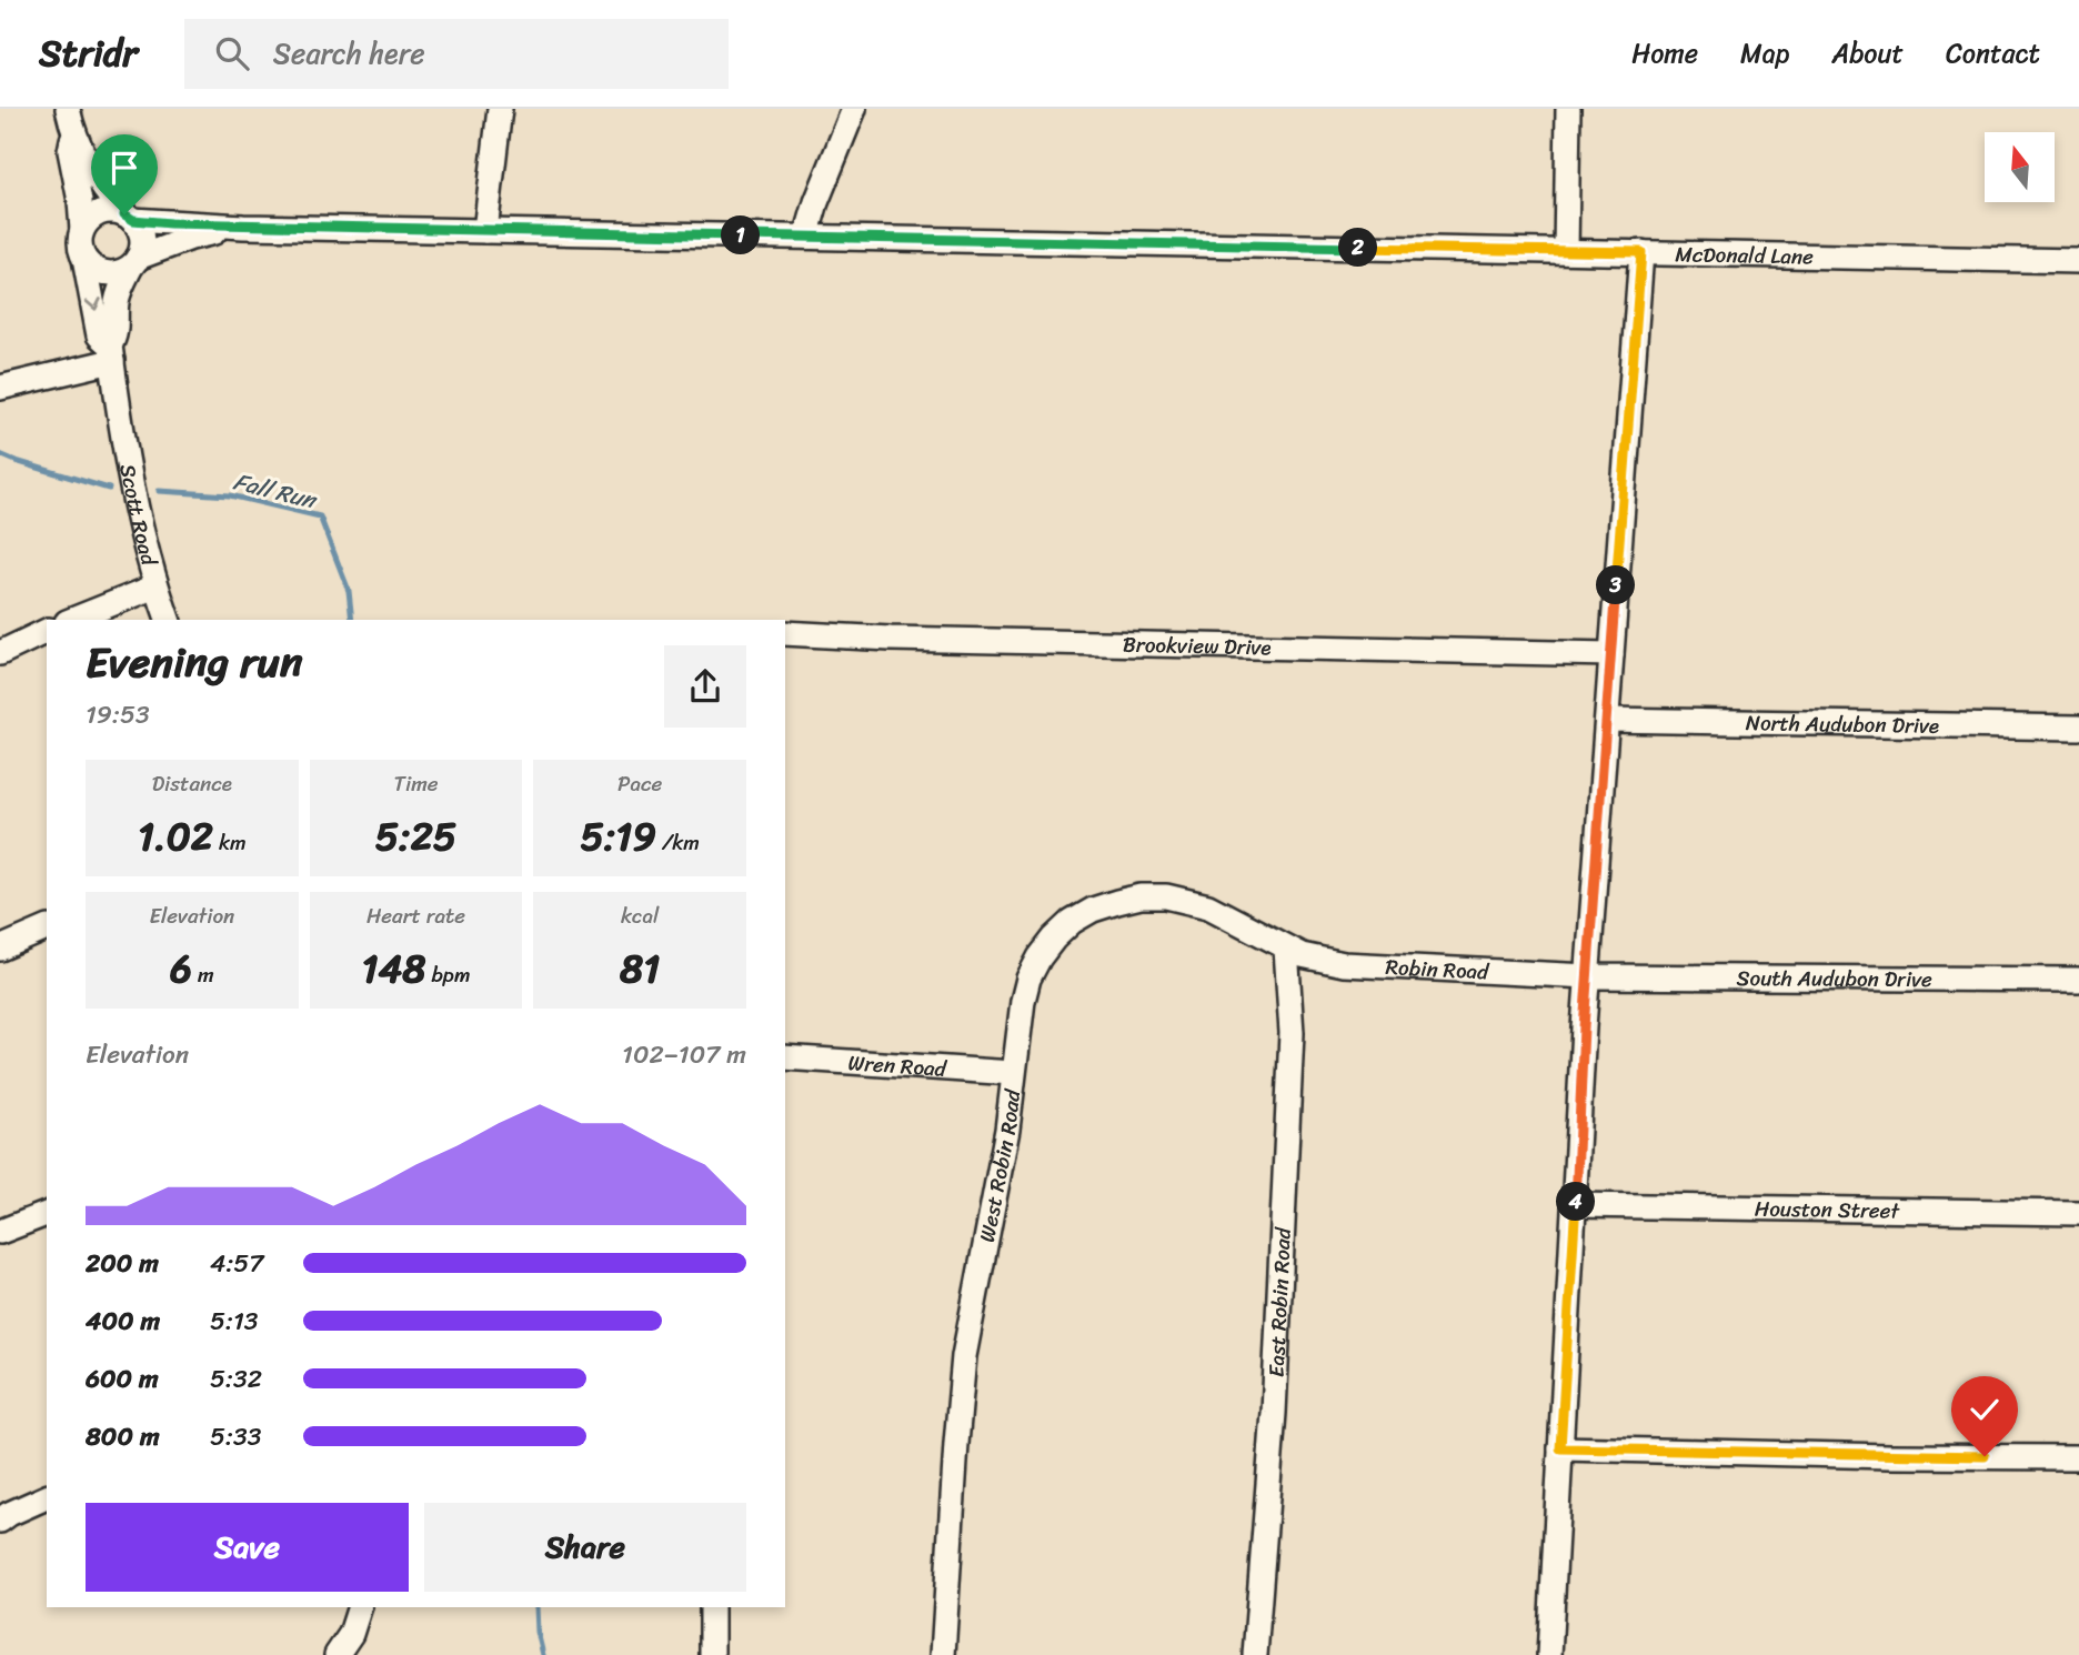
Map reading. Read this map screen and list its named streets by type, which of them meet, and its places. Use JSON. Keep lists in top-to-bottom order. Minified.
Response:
{"streets":{"street":["McDonald Lane","Scott Road","Brookview Drive","North Audubon Drive","Robin Road","South Audubon Drive","Wren Road","West Robin Road","Houston Street","East Robin Road"]},"crossings":[["McDonald Lane","Scott Road"],["Robin Road","South Audubon Drive"],["Robin Road","West Robin Road"],["Robin Road","East Robin Road"],["Wren Road","West Robin Road"],["West Robin Road","East Robin Road"]],"water":["Fall Run"],"north":"top","page":{"header":"Stridr","search":"Search here","nav":["Home","Map","About","Contact"],"pins":["1","2","3","4"],"heading":["Evening run","19:53"],"stats":[["Distance","1.02 km"],["Time","5:25"],["Pace","5:19 /km"],["Elevation","6 m"],["Heart rate","148 bpm"],["kcal","81"]],"chart":["Elevation","102–107 m"],"list":[{"name":"200 m","note":"4:57"},{"name":"400 m","note":"5:13"},{"name":"600 m","note":"5:32"},{"name":"800 m","note":"5:33"}],"buttons":["Save","Share"]}}
